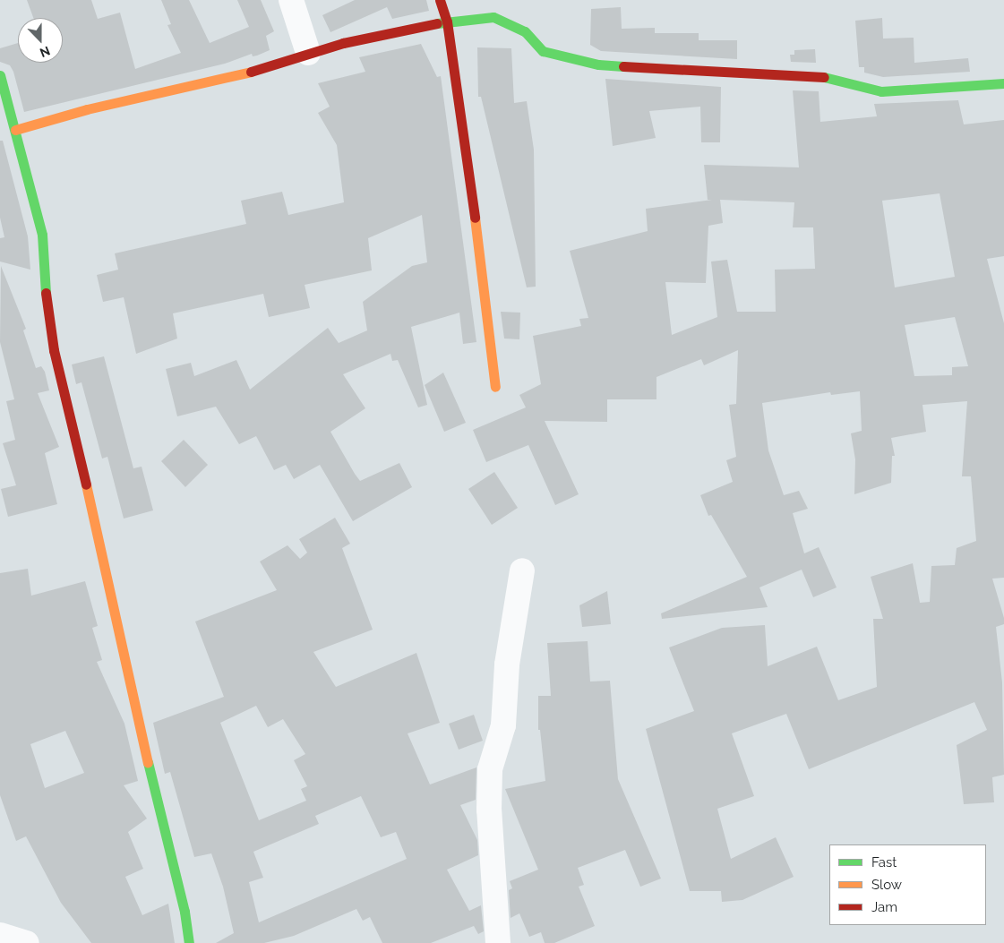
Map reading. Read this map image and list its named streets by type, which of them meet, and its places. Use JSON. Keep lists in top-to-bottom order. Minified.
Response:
{"legend":["Fast","Slow","Jam"],"north":"bottom"}
